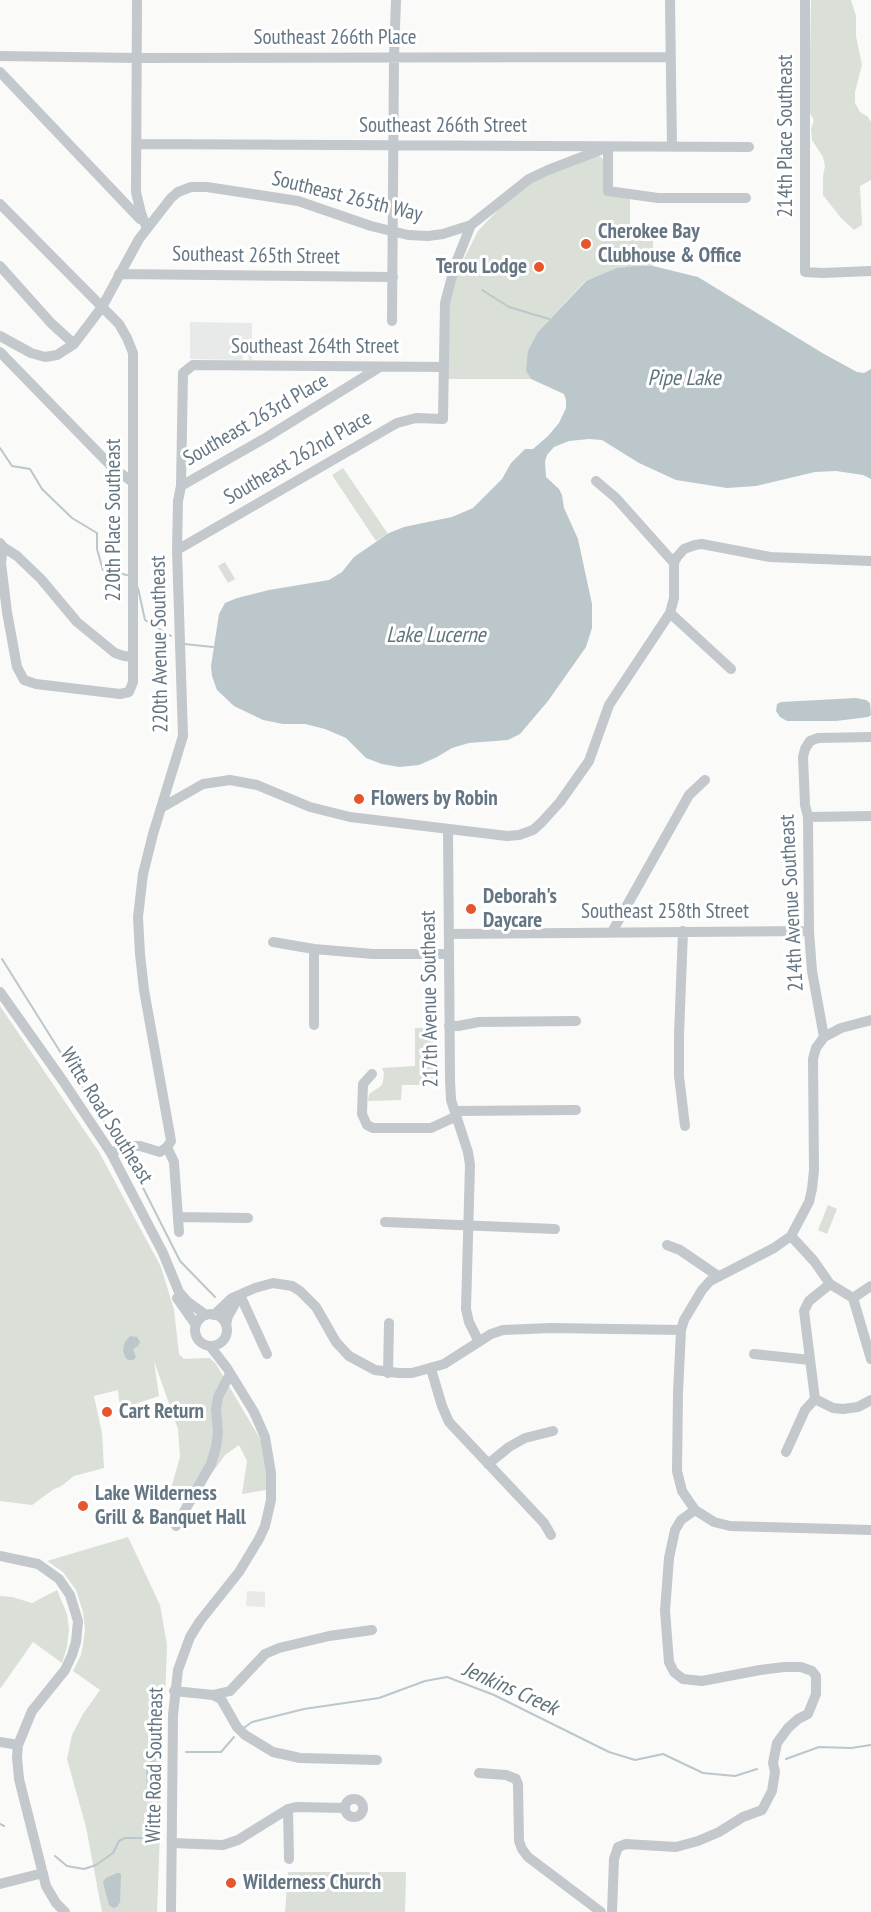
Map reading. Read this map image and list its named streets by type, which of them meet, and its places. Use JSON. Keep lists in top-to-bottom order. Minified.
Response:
{"streets":{"street":["Southeast 266th Place","Southeast 266th Street","214th Place Southeast","Southeast 265th Way","Southeast 265th Street","Southeast 264th Street","Southeast 263rd Place","Southeast 262nd Place","220th Place Southeast","220th Avenue Southeast","214th Avenue Southeast","Southeast 258th Street","217th Avenue Southeast","Witte Road Southeast"]},"crossings":[["Southeast 266th Street","Southeast 265th Way"],["Southeast 265th Way","Southeast 265th Street"],["Southeast 265th Way","220th Place Southeast"],["Southeast 264th Street","Southeast 263rd Place"],["Southeast 264th Street","Southeast 262nd Place"],["Southeast 264th Street","220th Avenue Southeast"],["Southeast 263rd Place","220th Avenue Southeast"],["Southeast 262nd Place","220th Avenue Southeast"],["214th Avenue Southeast","Southeast 258th Street"],["Southeast 258th Street","217th Avenue Southeast"]],"water":["Pipe Lake","Lake Lucerne","Jenkins Creek"],"places":["Cherokee Bay Clubhouse & Office","Terou Lodge","Flowers by Robin","Deborah's Daycare","Cart Return","Lake Wilderness Grill & Banquet Hall","Wilderness Church"]}
